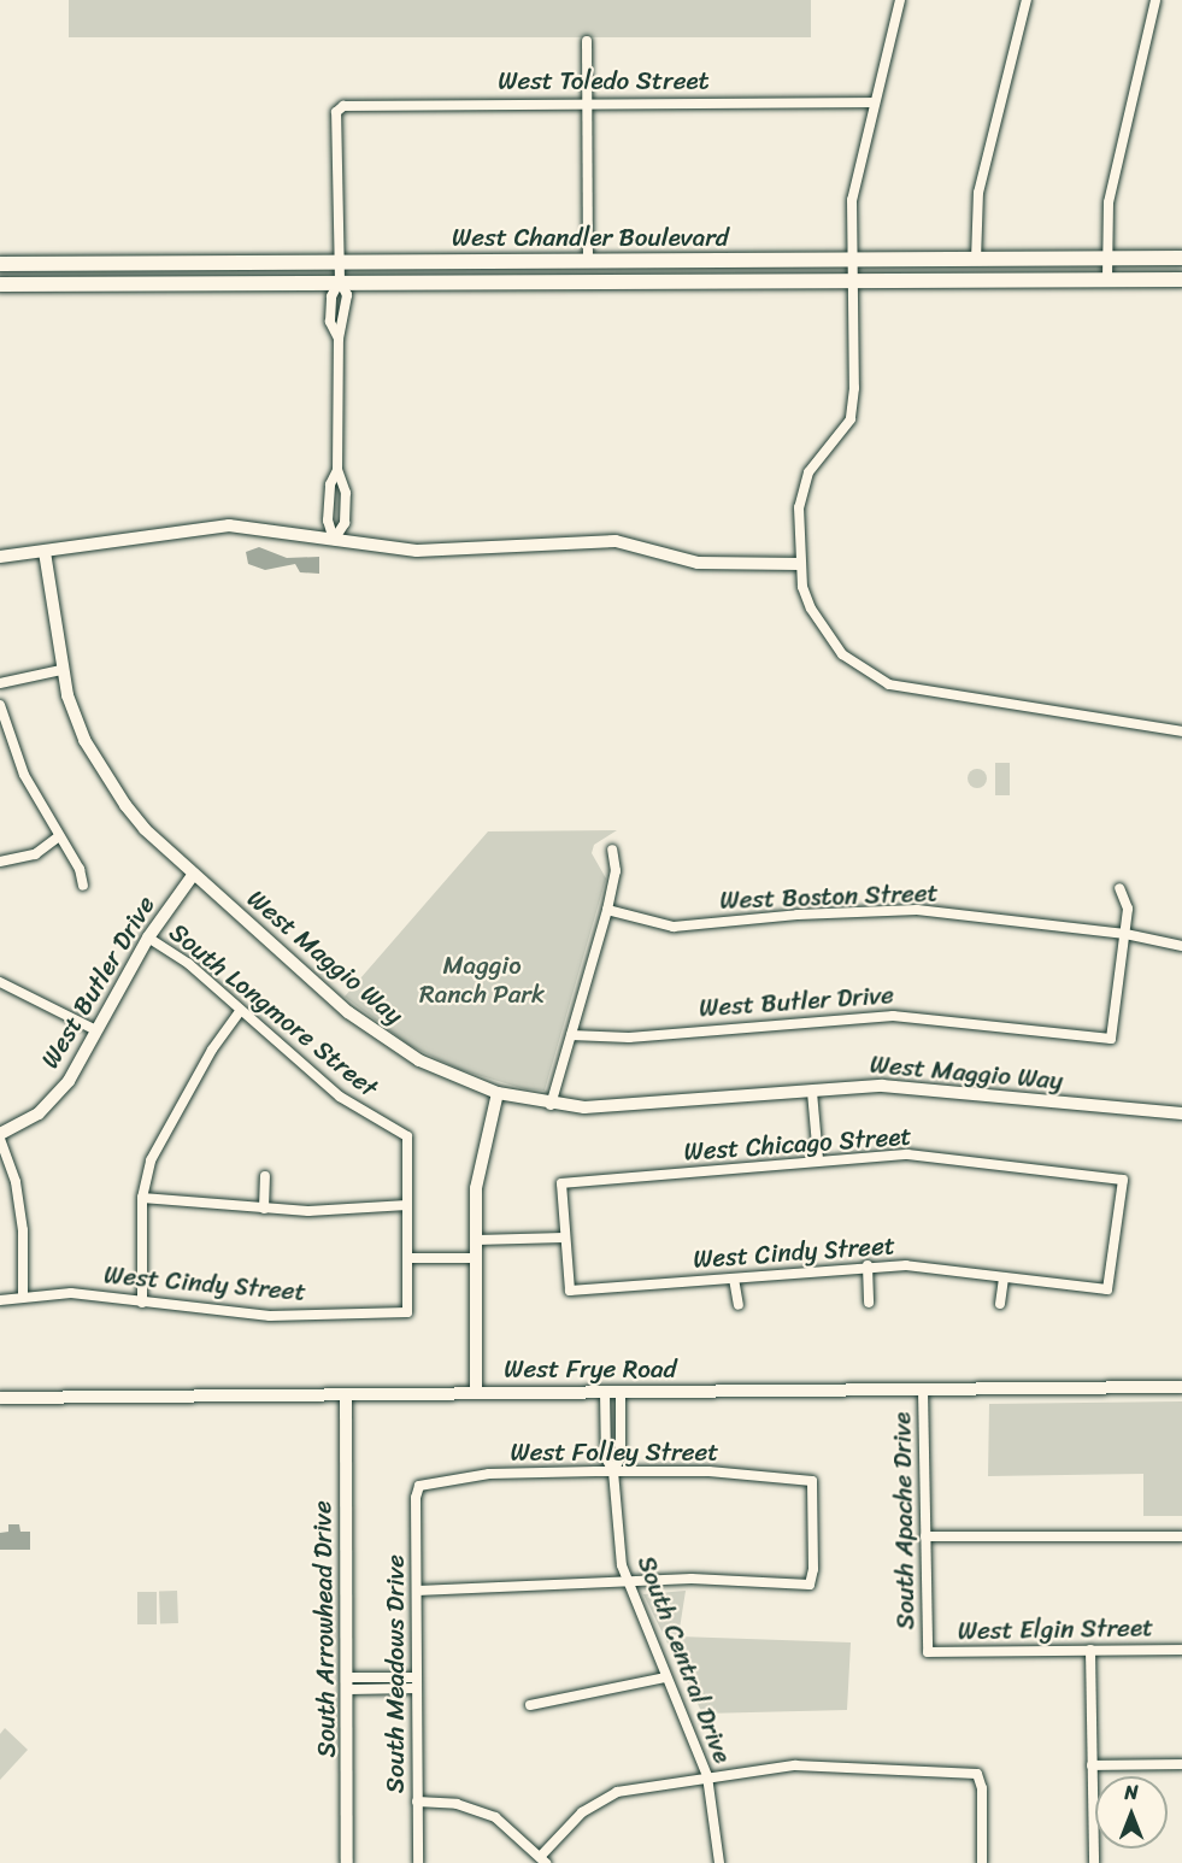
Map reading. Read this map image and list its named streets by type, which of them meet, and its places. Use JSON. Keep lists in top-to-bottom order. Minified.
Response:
{"streets":{"main road":["West Chandler Boulevard"],"street":["West Toledo Street","West Boston Street","West Maggio Way","West Butler Drive","South Longmore Street","West Chicago Street","West Cindy Street","West Frye Road","West Folley Street","South Apache Drive","South Arrowhead Drive","West Elgin Street","South Central Drive","South Meadows Drive"]},"crossings":[["West Toledo Street","West Chandler Boulevard"],["West Boston Street","West Butler Drive"],["West Maggio Way","West Butler Drive"],["West Butler Drive","South Longmore Street"],["South Longmore Street","West Cindy Street"],["West Chicago Street","West Cindy Street"],["West Frye Road","South Apache Drive"],["West Frye Road","South Arrowhead Drive"],["West Frye Road","South Central Drive"],["West Folley Street","South Central Drive"],["West Folley Street","South Meadows Drive"],["South Apache Drive","West Elgin Street"]],"parks":["Maggio Ranch Park"],"north":"top"}
